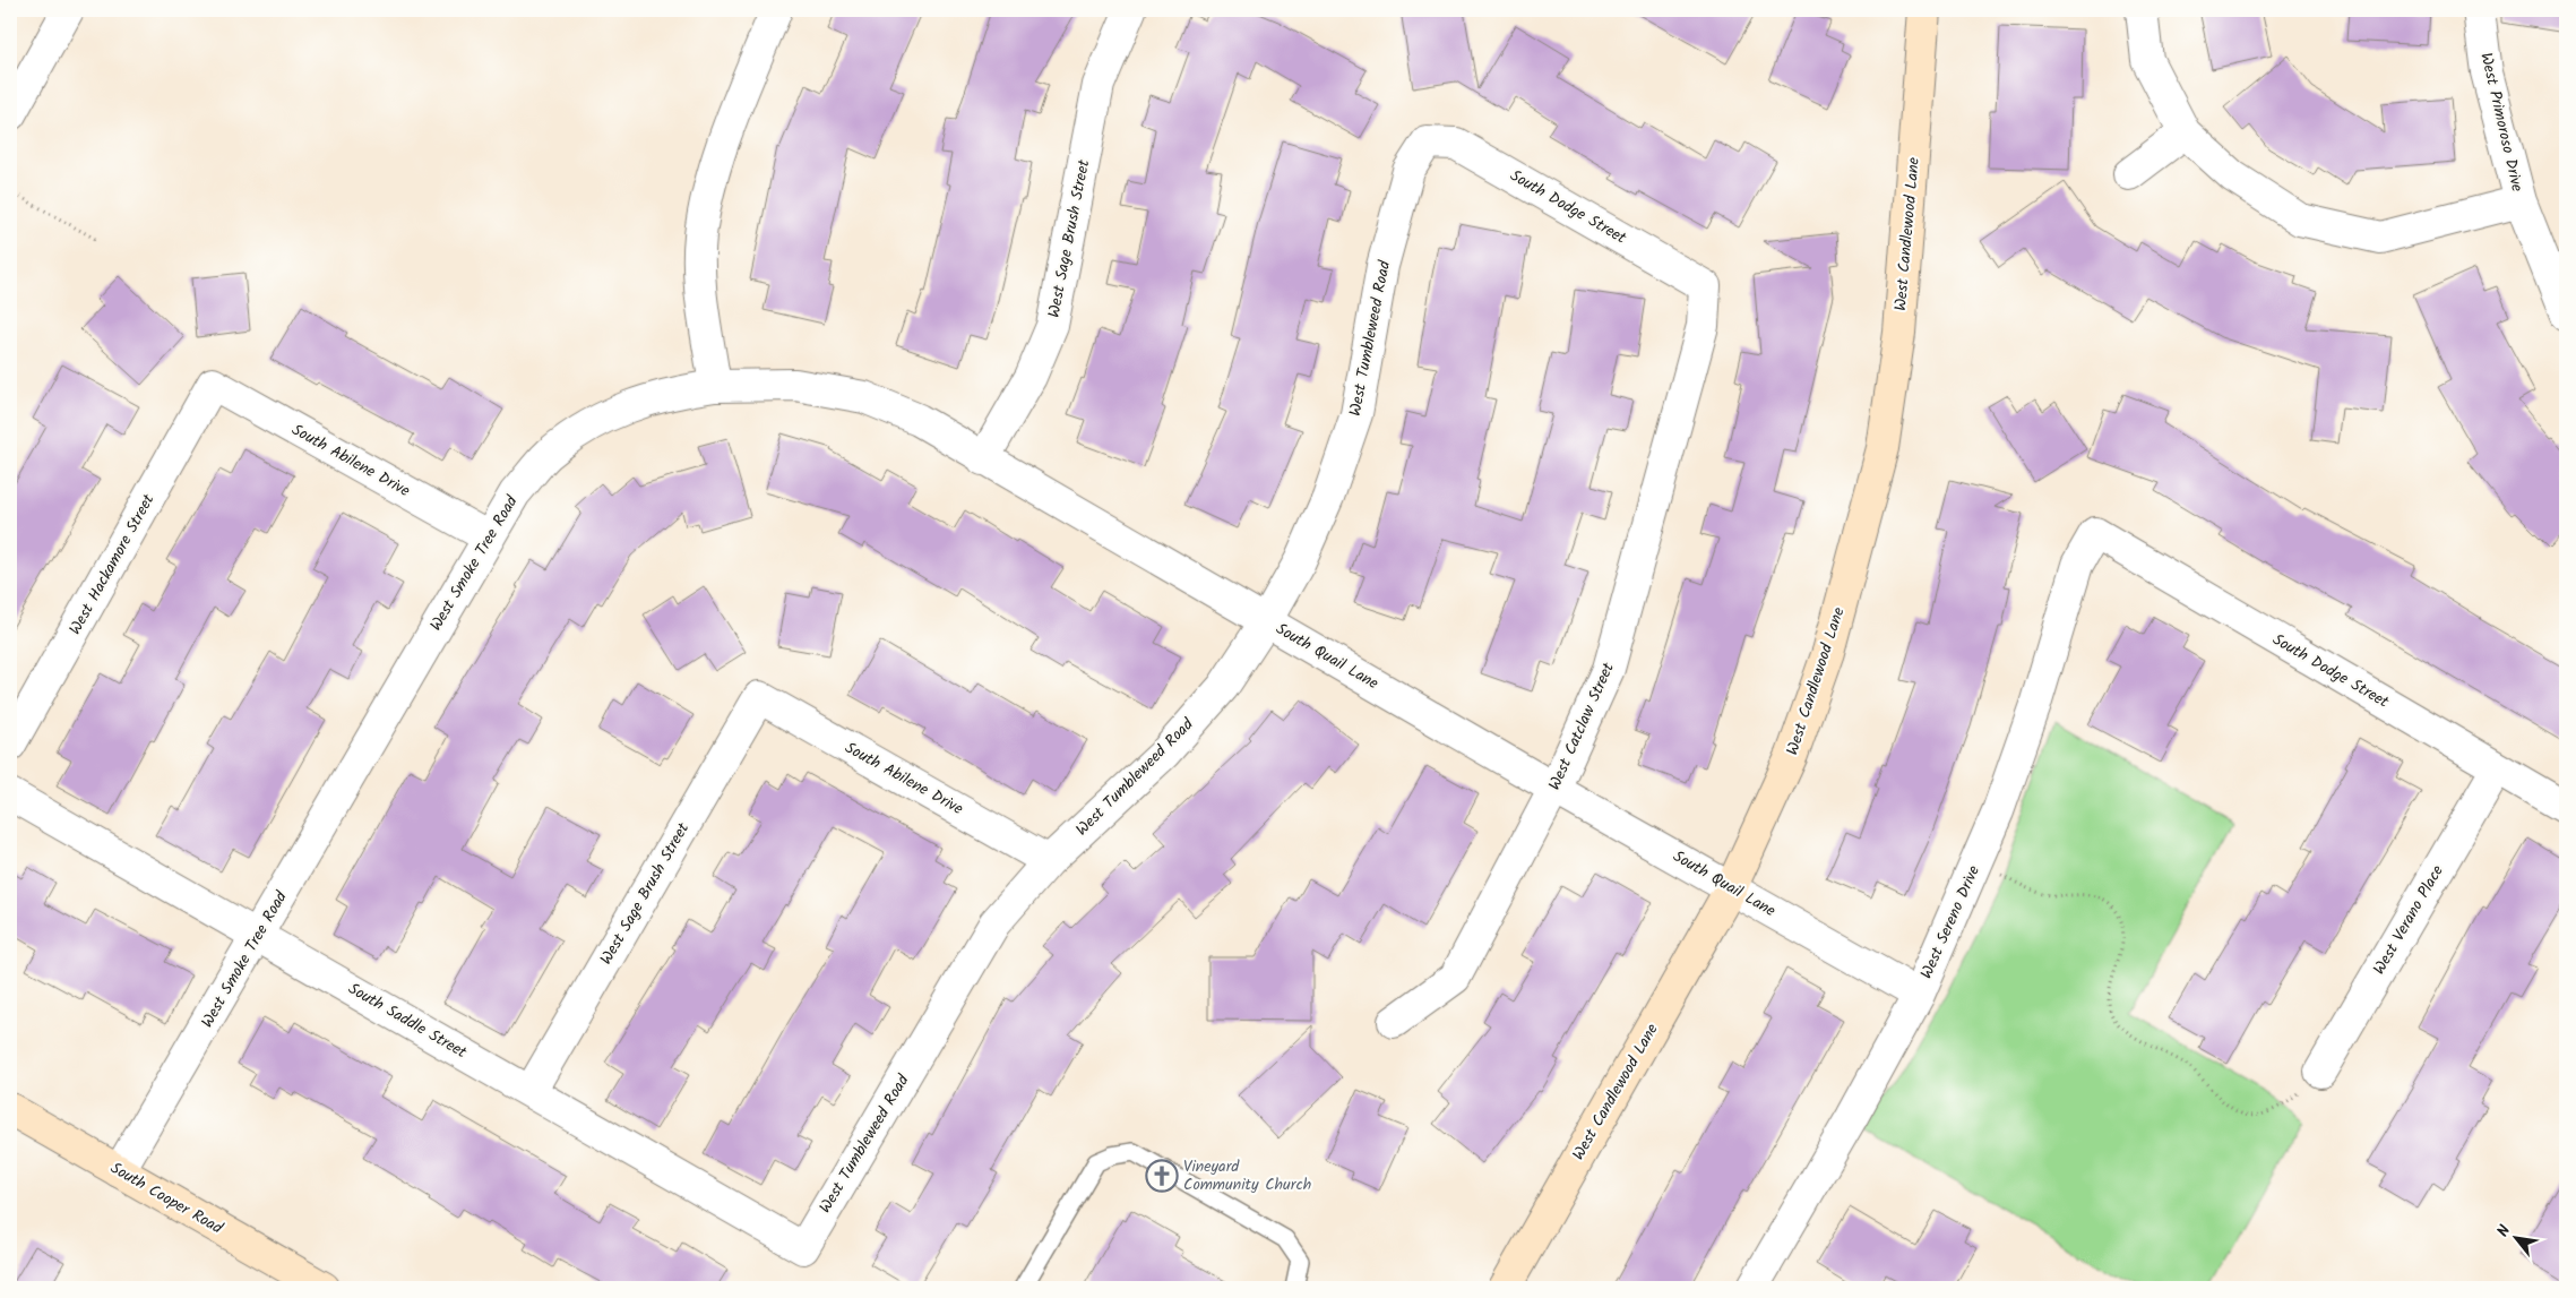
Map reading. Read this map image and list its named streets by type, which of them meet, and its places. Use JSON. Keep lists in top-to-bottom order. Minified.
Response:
{"streets":{"street":["West Primoroso Drive","South Dodge Street","West Candlewood Lane","West Sage Brush Street","West Tumbleweed Road","South Abilene Drive","West Smoke Tree Road","West Hackamore Street","South Quail Lane","West Catclaw Street","West Verano Place","West Sereno Drive","South Saddle Street","South Cooper Road"]},"crossings":[["South Dodge Street","West Tumbleweed Road"],["South Dodge Street","West Catclaw Street"],["South Dodge Street","West Verano Place"],["South Dodge Street","West Sereno Drive"],["West Candlewood Lane","South Quail Lane"],["West Sage Brush Street","South Abilene Drive"],["West Sage Brush Street","South Quail Lane"],["West Sage Brush Street","South Saddle Street"],["West Tumbleweed Road","South Abilene Drive"],["West Tumbleweed Road","South Quail Lane"],["West Tumbleweed Road","South Saddle Street"],["South Abilene Drive","West Smoke Tree Road"],["South Abilene Drive","West Hackamore Street"],["West Smoke Tree Road","South Quail Lane"],["West Smoke Tree Road","South Saddle Street"],["West Smoke Tree Road","South Cooper Road"],["South Quail Lane","West Catclaw Street"],["South Quail Lane","West Sereno Drive"]],"places":{"church":["Vineyard Community Church"]},"north":"top left"}
